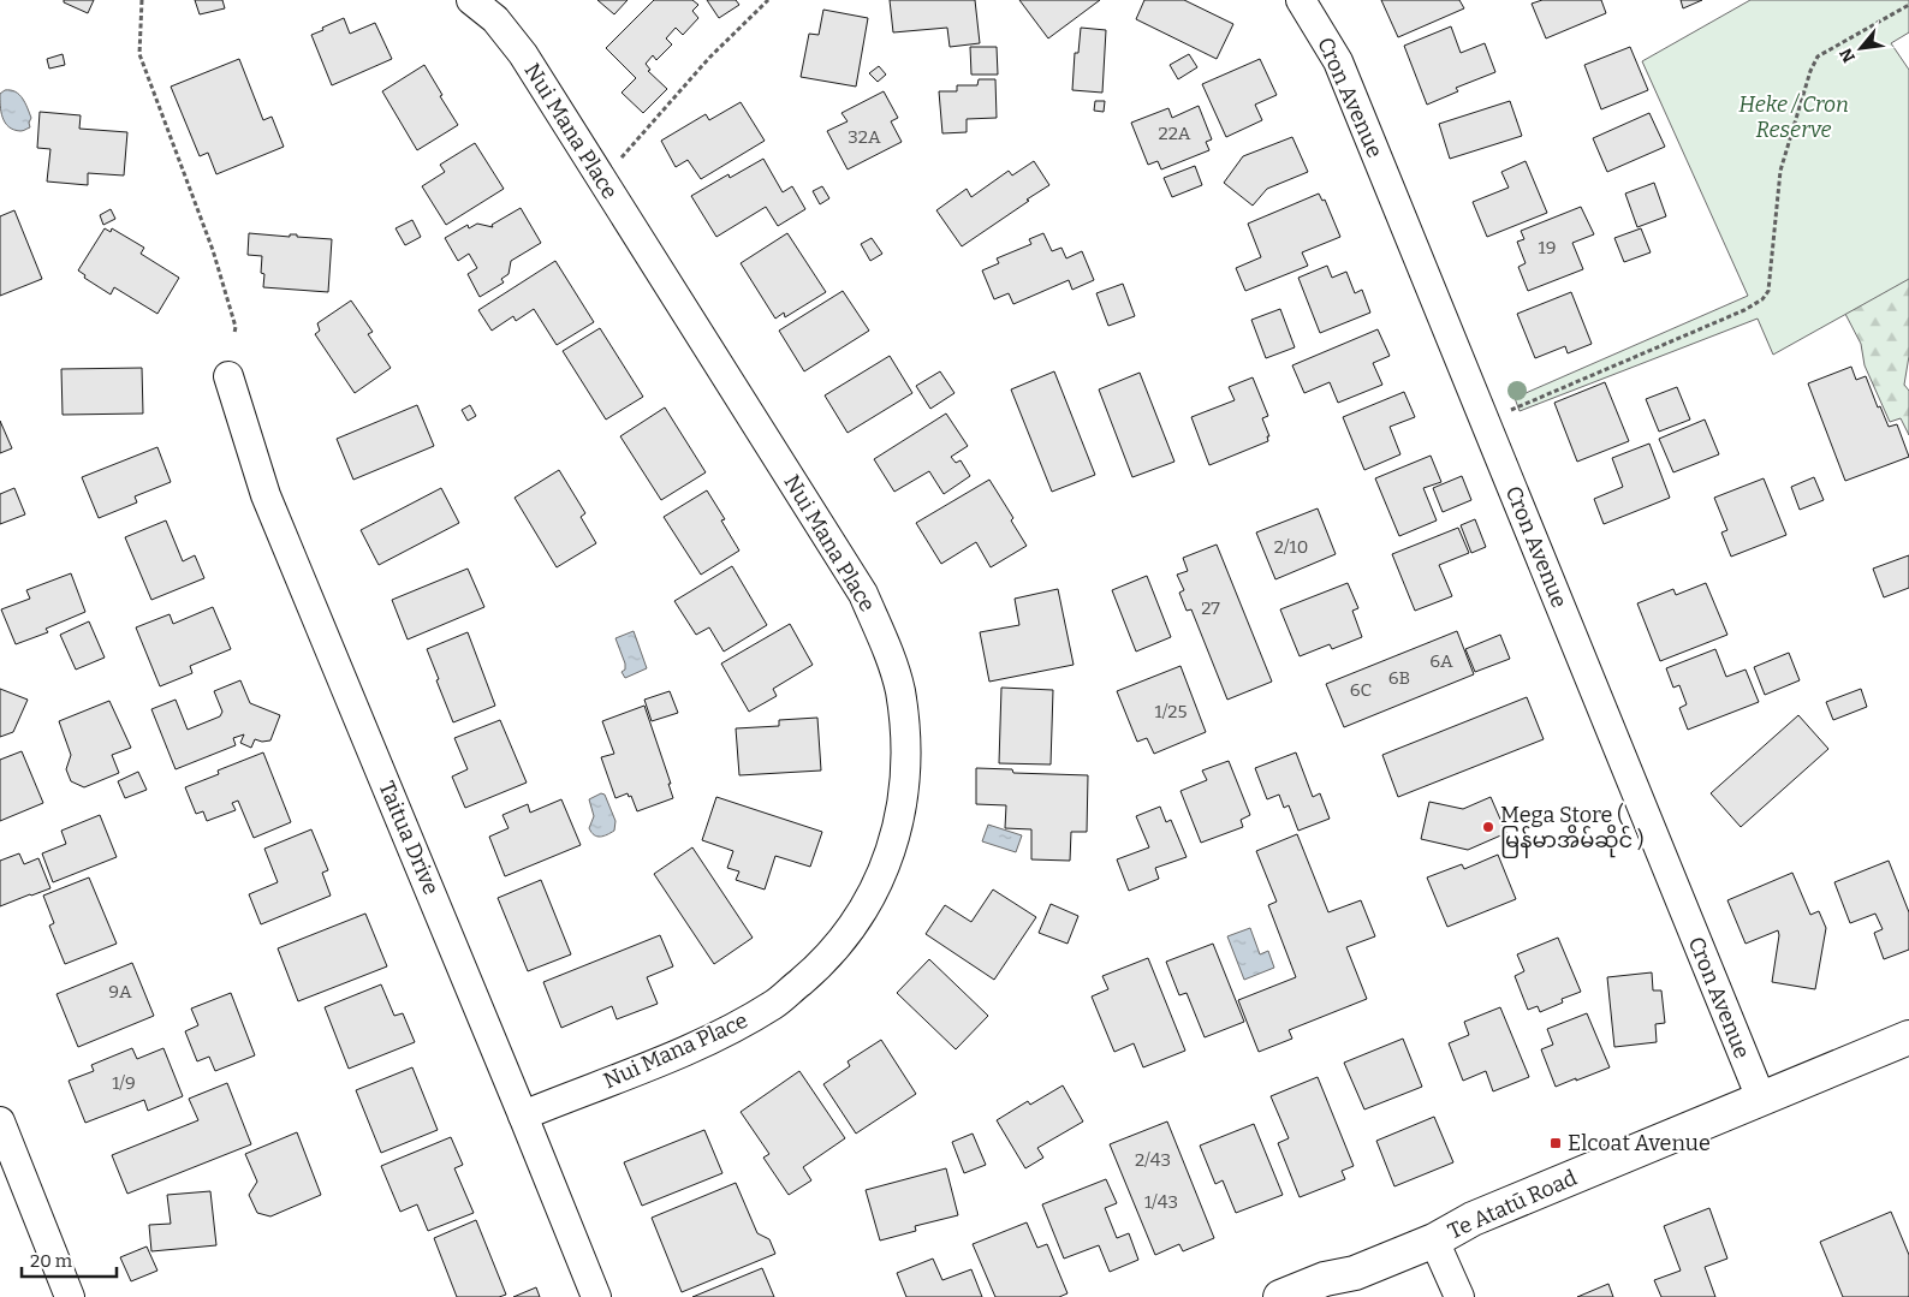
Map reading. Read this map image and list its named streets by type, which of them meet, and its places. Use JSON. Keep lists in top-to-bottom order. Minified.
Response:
{"streets":{"main road":["Te Atatū Road"],"street":["Cron Avenue","Nui Mana Place","Taitua Drive"]},"crossings":[["Cron Avenue","Te Atatū Road"],["Nui Mana Place","Taitua Drive"]],"parks":["Heke / Cron Reserve"],"places":{"other":["Mega Store ( မြန်မာအိမ်ဆိုင် )"],"transit":["Elcoat Avenue"]},"house_numbers":["22A","32A","19","2/10","27","6A","6B","6C","1/25","9A","1/9","2/43","1/43"],"scale_bar":"20 m","north":"bottom left"}
